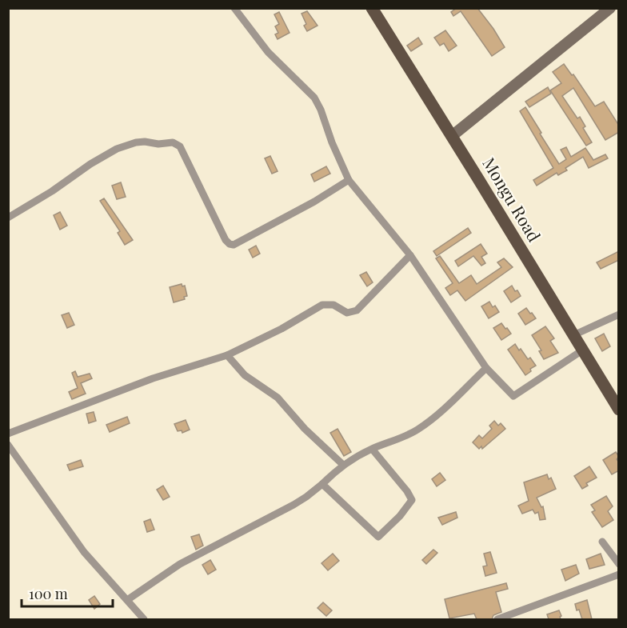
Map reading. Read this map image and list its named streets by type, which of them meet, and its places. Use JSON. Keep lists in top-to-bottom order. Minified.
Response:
{"streets":{"main road":["Mongu Road"]},"scale_bar":"100 m"}
